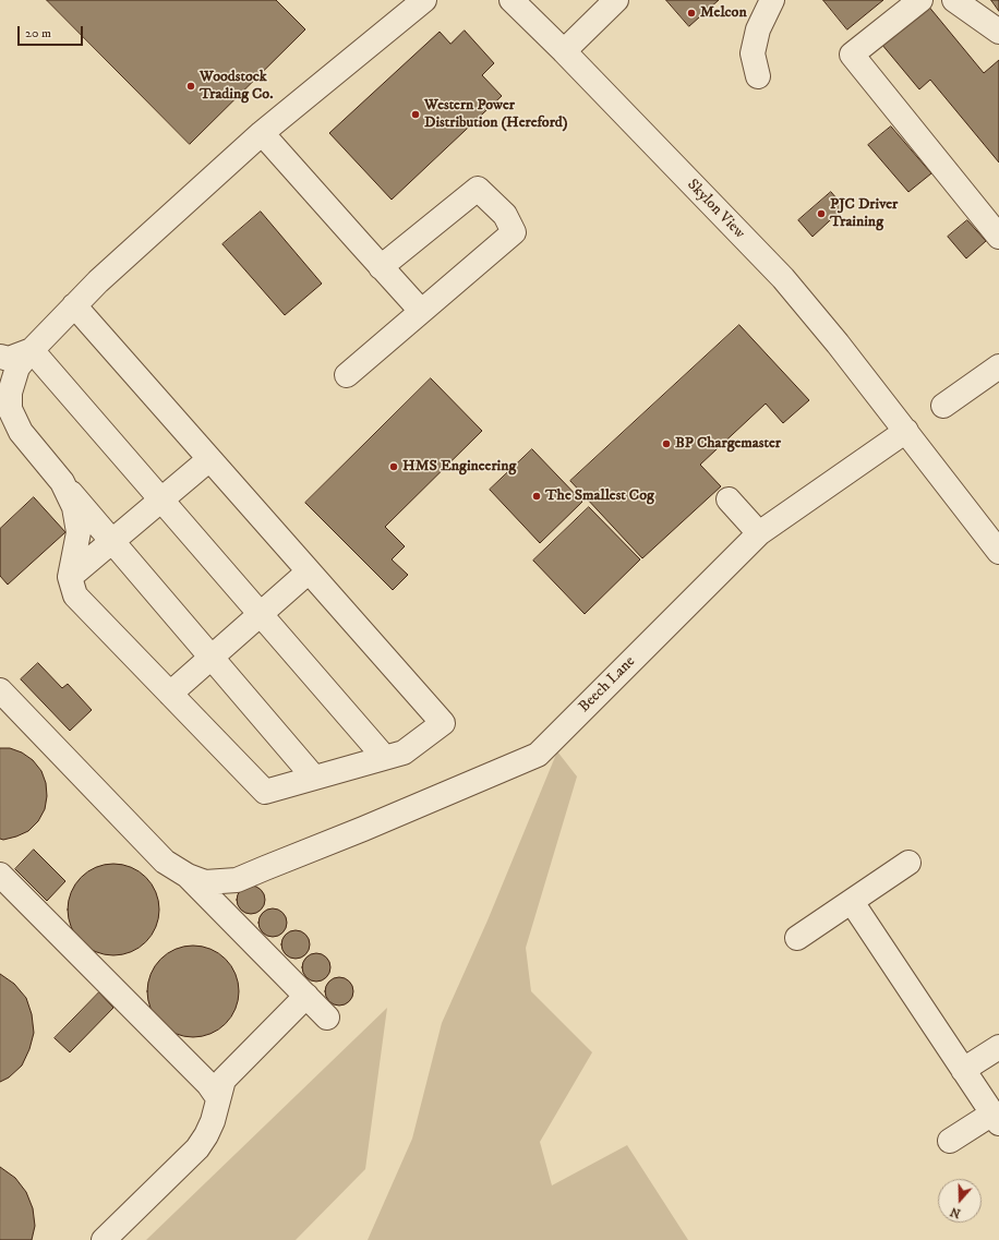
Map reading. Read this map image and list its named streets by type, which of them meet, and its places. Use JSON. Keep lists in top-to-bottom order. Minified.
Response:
{"streets":{"street":["Skylon View","Beech Lane"]},"crossings":[["Skylon View","Beech Lane"]],"places":["Melcon","Woodstock Trading Co.","Western Power Distribution (Hereford)","PJC Driver Training","BP Chargemaster","HMS Engineering","The Smallest Cog"],"scale_bar":"20 m","north":"bottom"}
